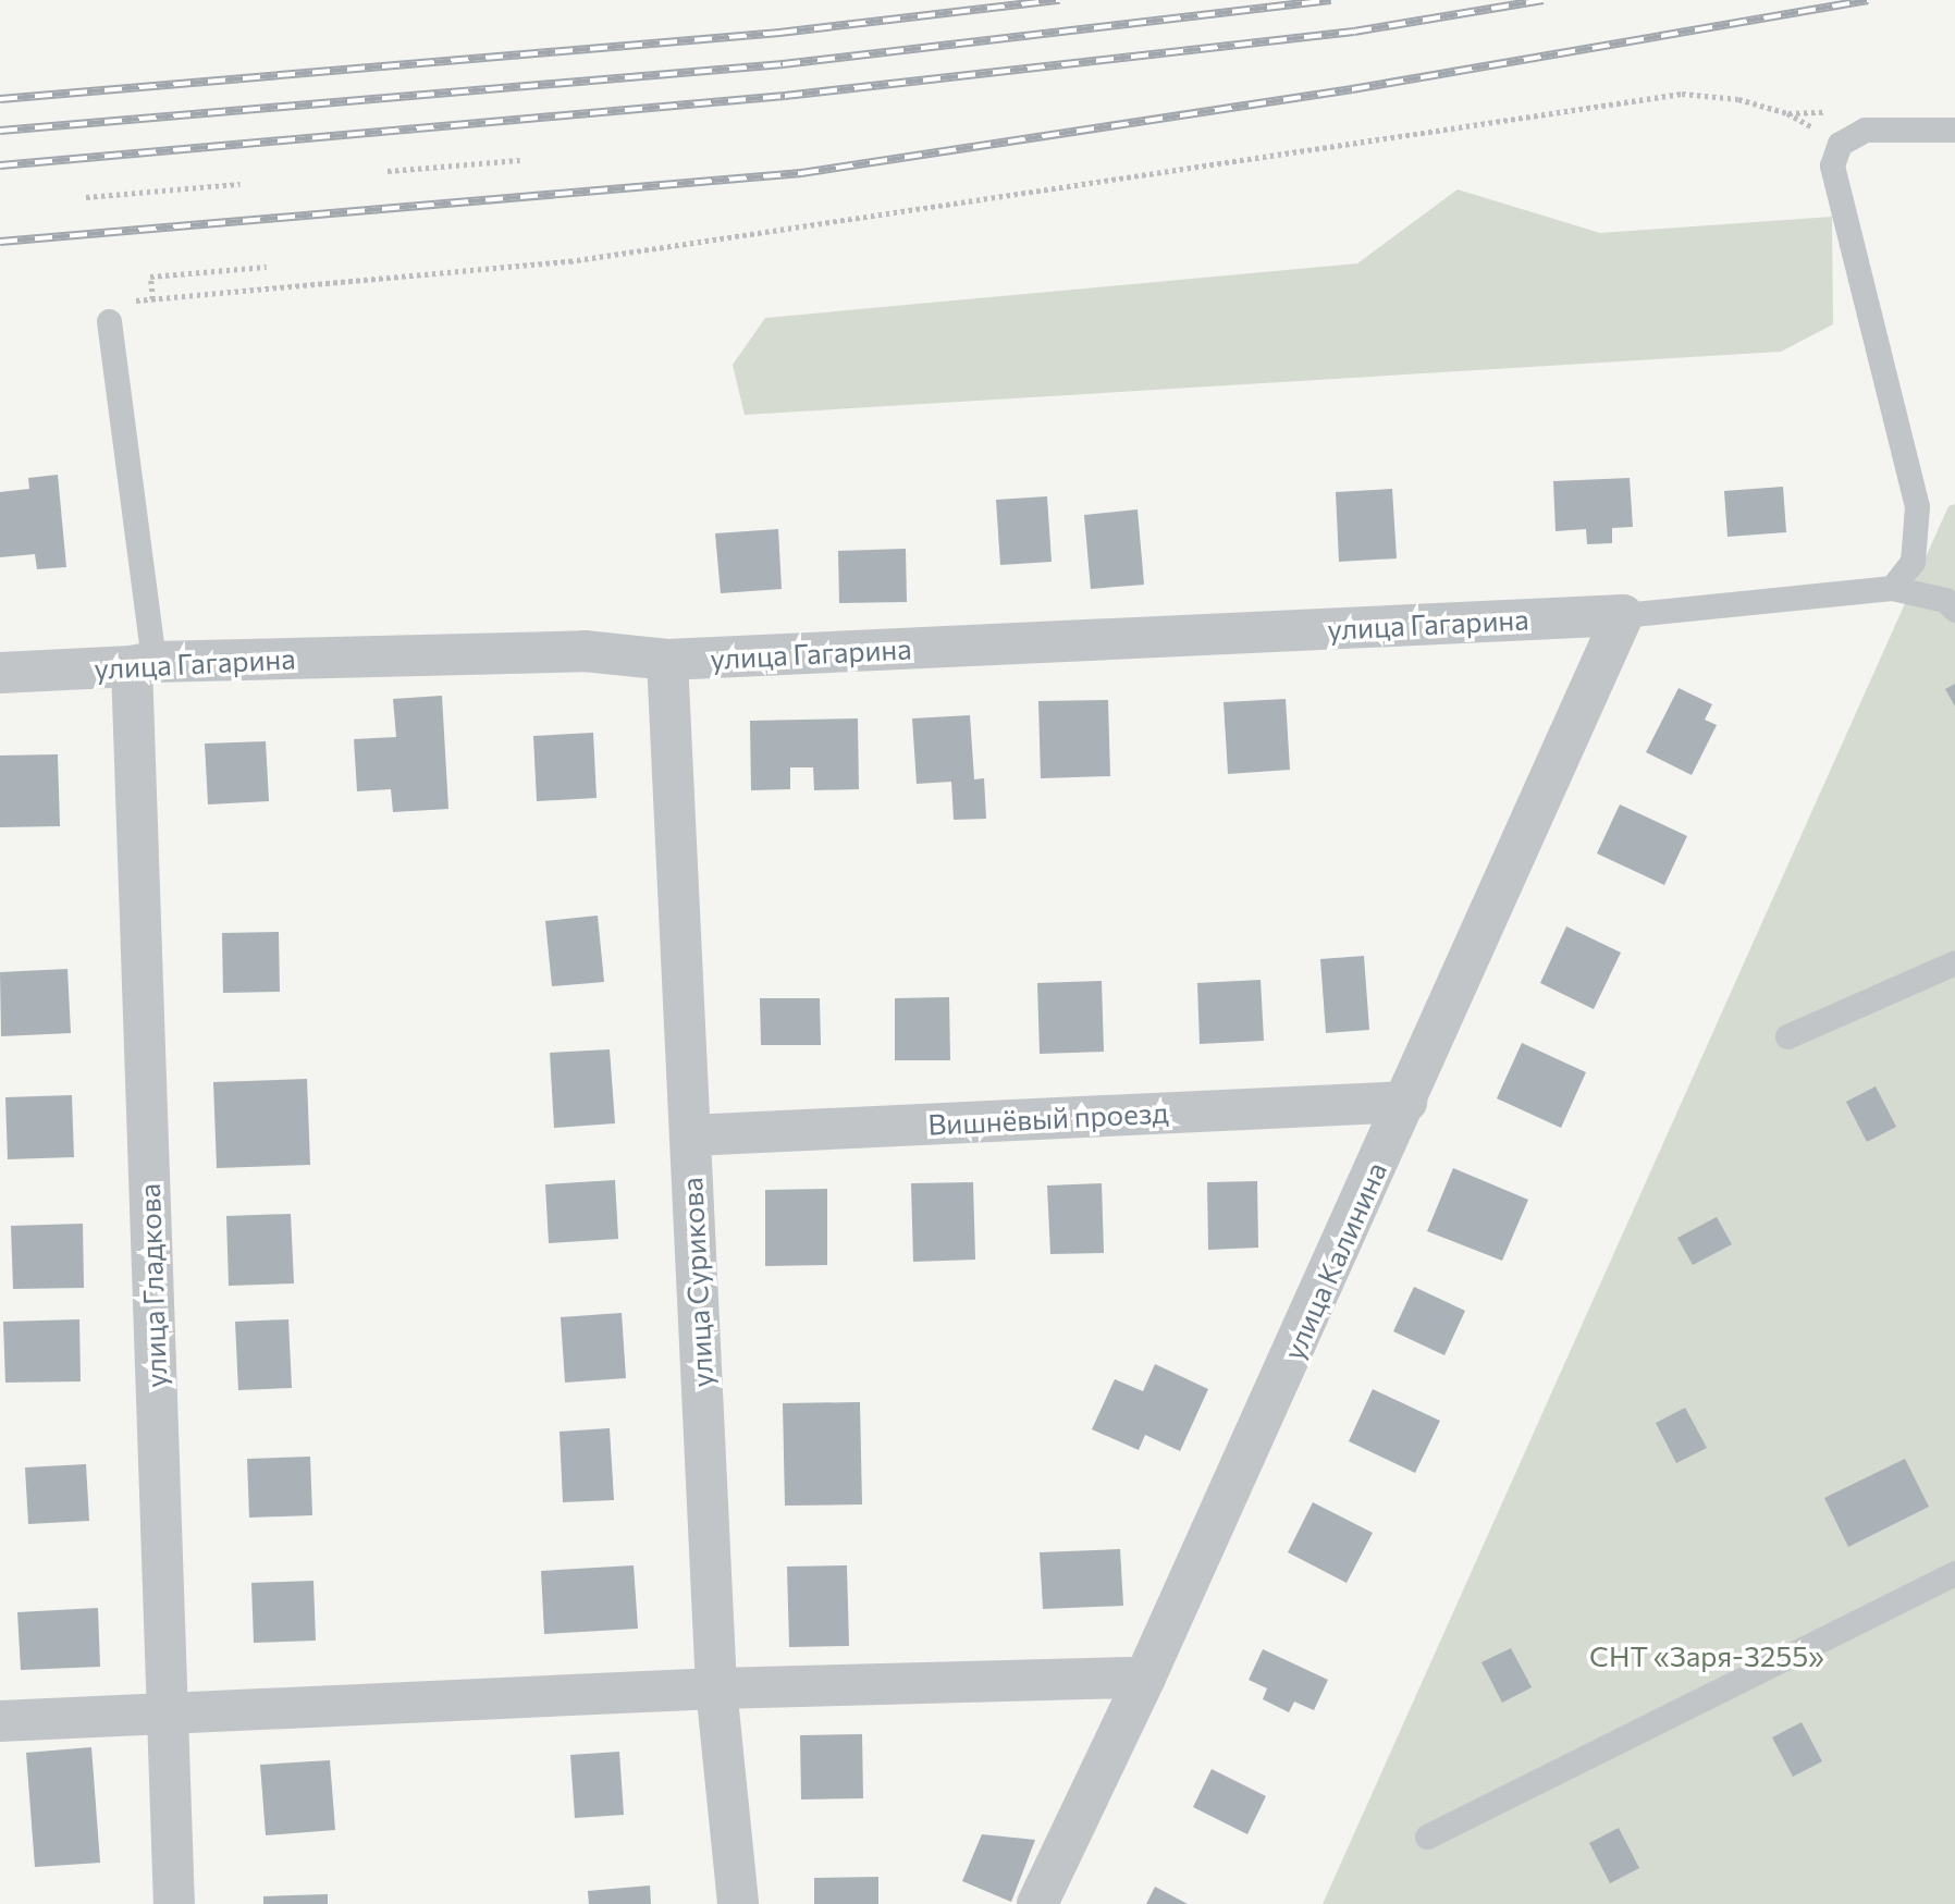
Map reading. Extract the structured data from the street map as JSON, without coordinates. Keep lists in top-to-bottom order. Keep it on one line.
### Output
{"streets":{"street":["улица Гагарина","Вишнёвый проезд","улица Калинина","улица Сурикова","улица Гладкова"]},"crossings":[["улица Гагарина","улица Калинина"],["улица Гагарина","улица Сурикова"],["улица Гагарина","улица Гладкова"],["Вишнёвый проезд","улица Калинина"],["Вишнёвый проезд","улица Сурикова"]],"parks":["СНТ «Заря-3255»"]}
